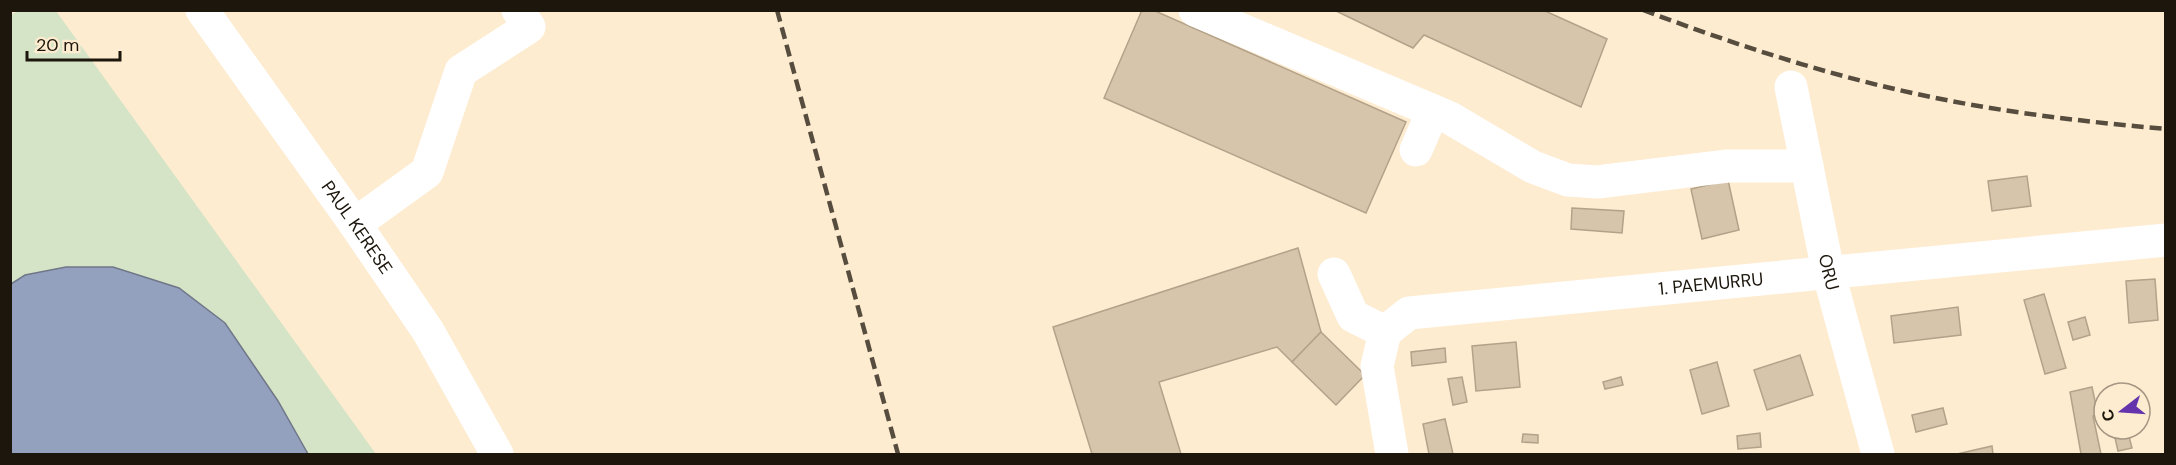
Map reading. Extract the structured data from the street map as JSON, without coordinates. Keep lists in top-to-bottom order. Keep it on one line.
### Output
{"streets":{"main road":["PAUL KERESE","ORU","1. PAEMURRU"]},"crossings":[["ORU","1. PAEMURRU"]],"scale_bar":"20 m","north":"left"}
